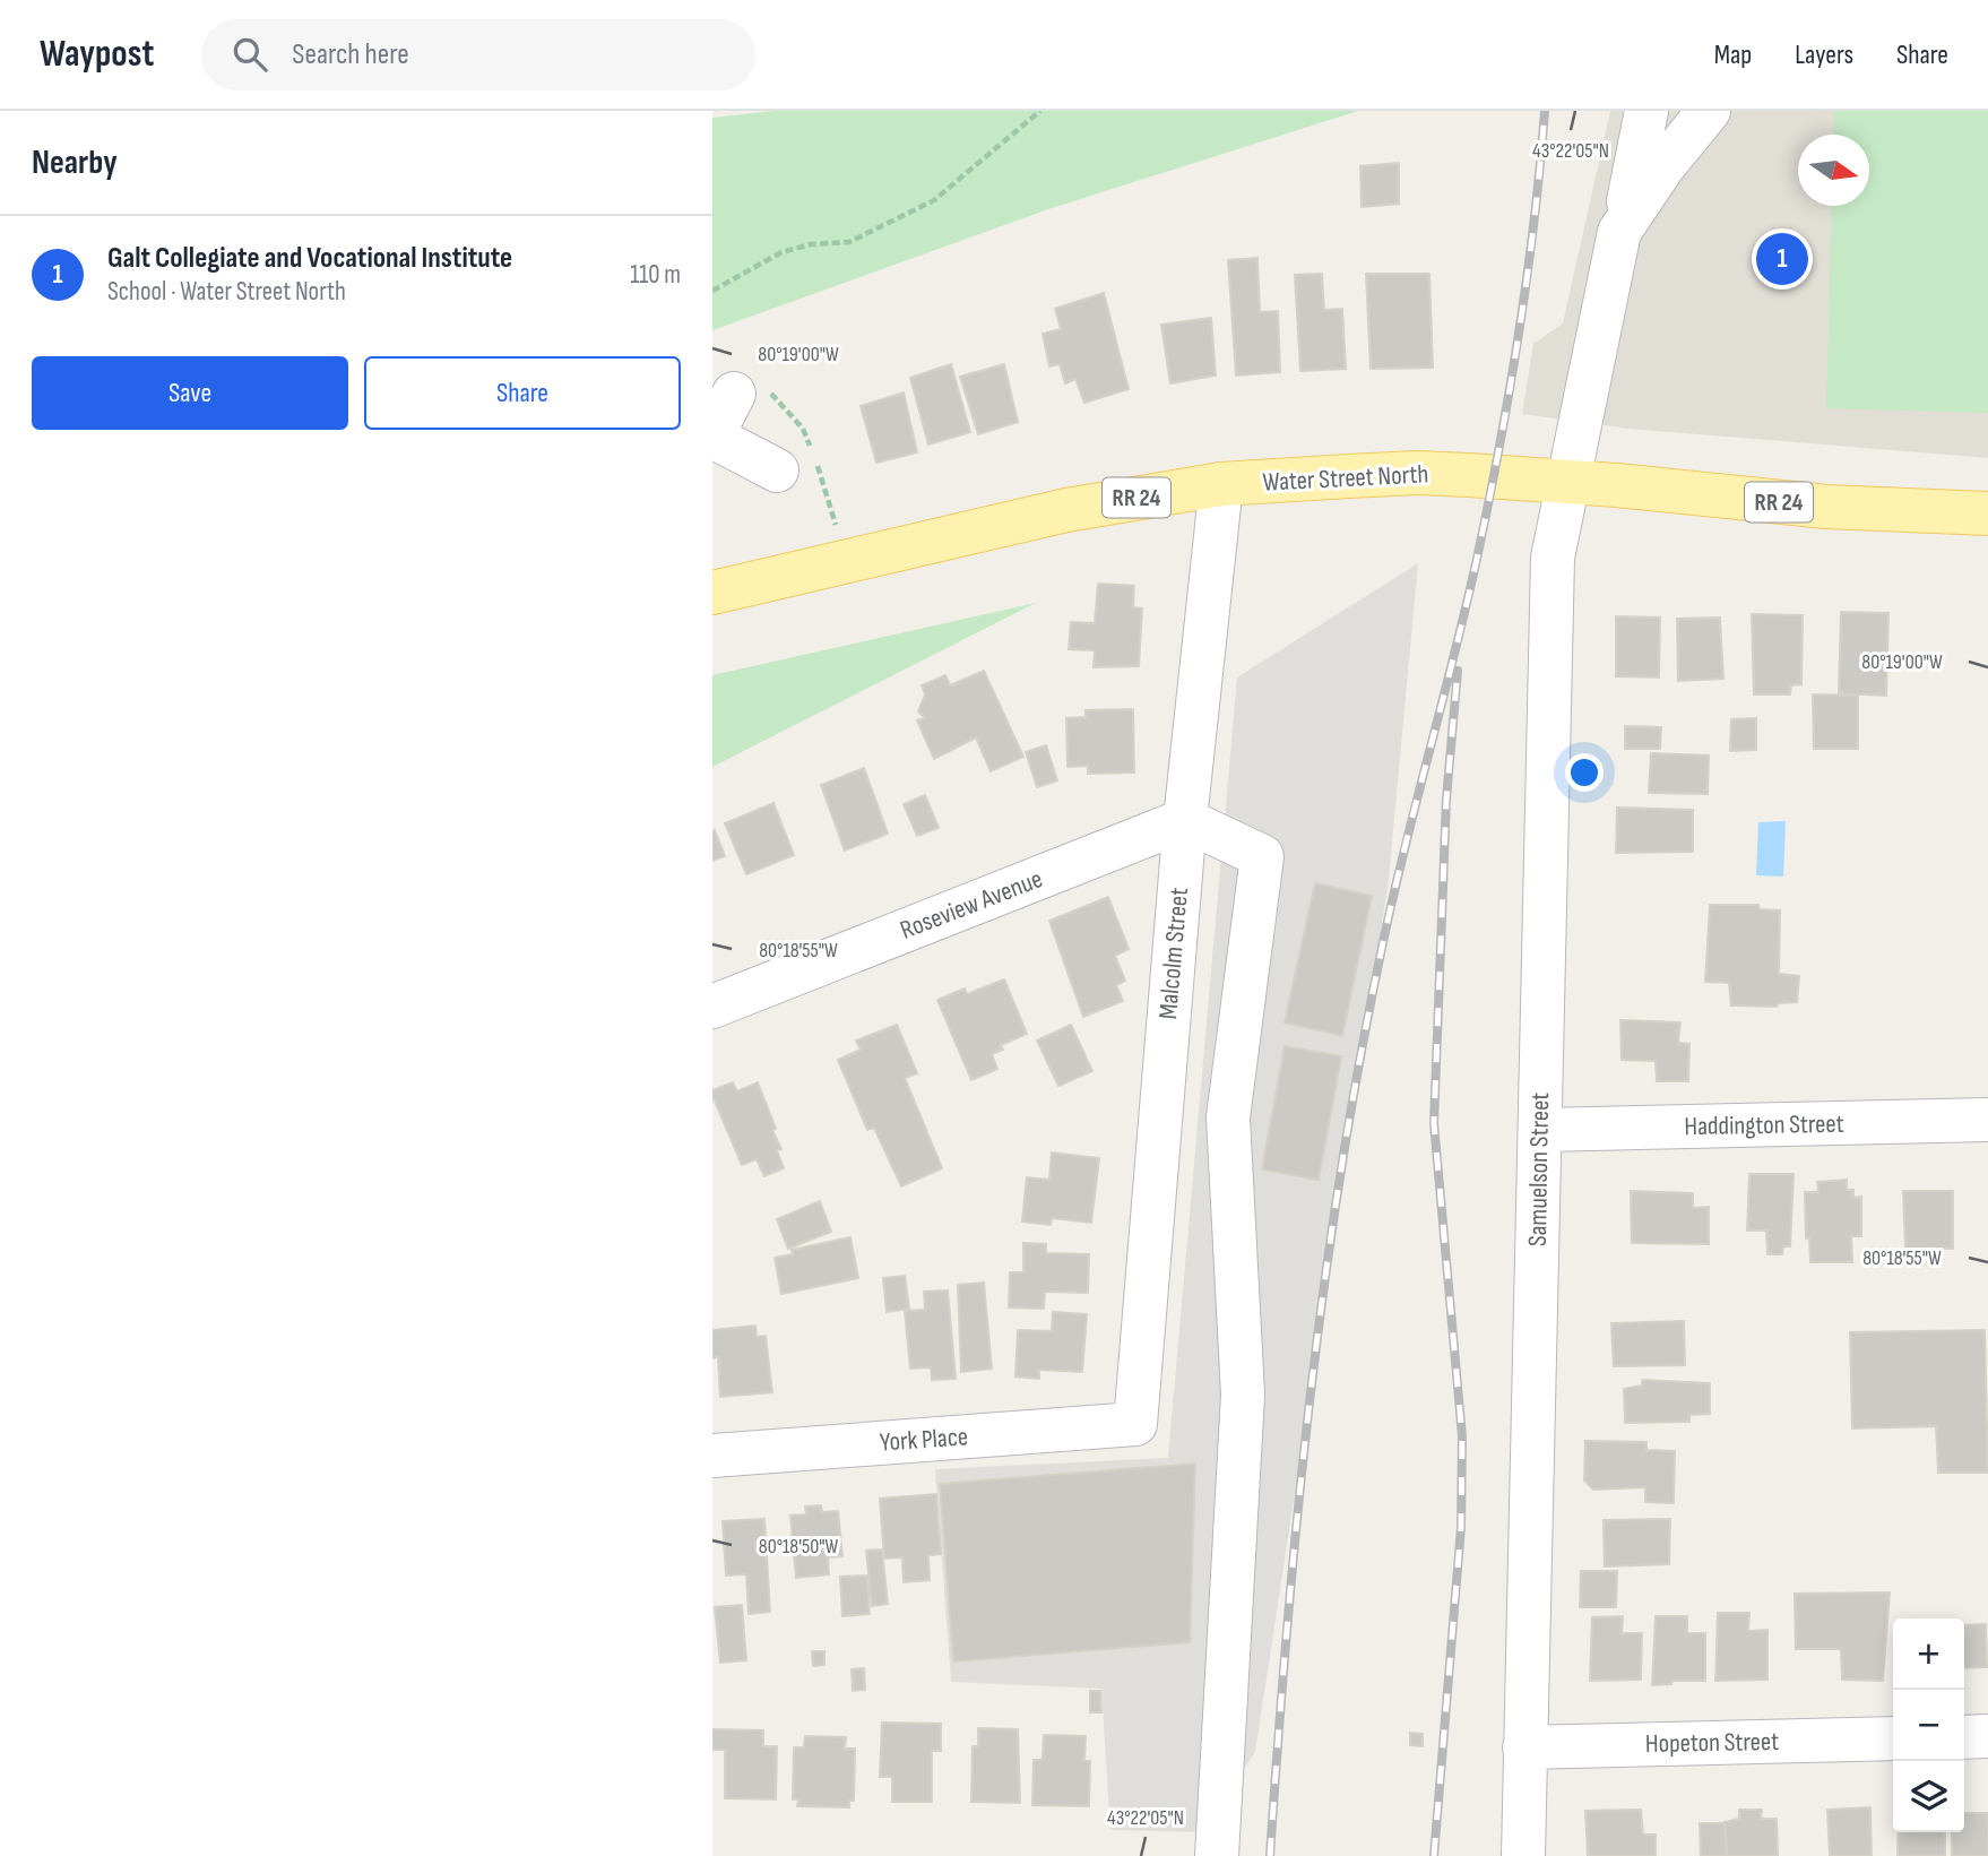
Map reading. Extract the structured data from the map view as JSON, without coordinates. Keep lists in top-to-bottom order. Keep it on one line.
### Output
{"streets":{"main road":["Water Street North","RR 24"],"street":["Roseview Avenue","Malcolm Street","Haddington Street","Samuelson Street","York Place","Hopeton Street"]},"crossings":[["Water Street North","Malcolm Street"],["Water Street North","Samuelson Street"],["Roseview Avenue","Malcolm Street"],["Malcolm Street","York Place"],["Haddington Street","Samuelson Street"],["Samuelson Street","Hopeton Street"]],"north":"right","page":{"header":"Waypost","search":"Search here","nav":["Map","Layers","Share"],"heading":"Nearby","list":[{"mark":"1","name":"Galt Collegiate and Vocational Institute","note":"School · Water Street North","value":"110 m"}],"pins":"1","buttons":["Save","Share"],"map_buttons":["+","−"]},"coordinates":["43°22'05\"N","80°19'00\"W","80°18'55\"W","80°18'50\"W"]}
